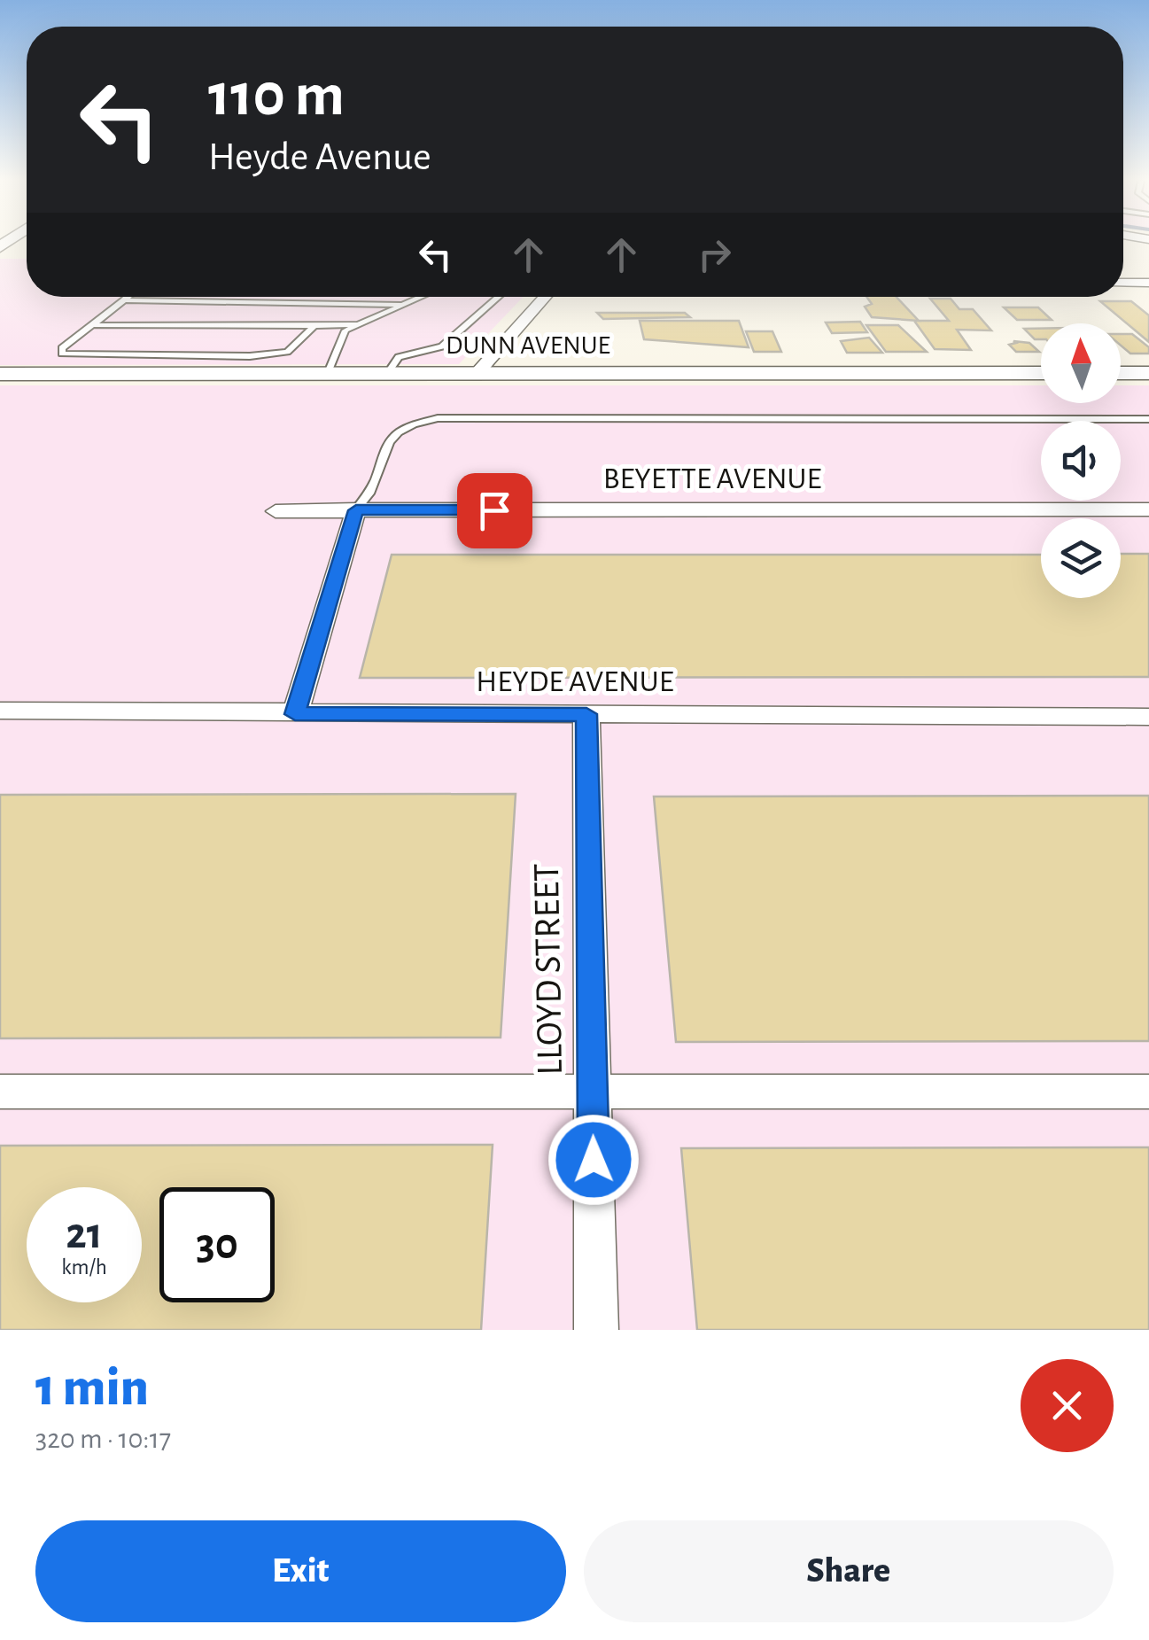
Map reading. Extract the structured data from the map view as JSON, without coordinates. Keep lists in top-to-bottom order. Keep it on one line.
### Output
{"streets":{"main road":["DUNN AVENUE"],"street":["BEYETTE AVENUE","HEYDE AVENUE","LLOYD STREET"]},"crossings":[["HEYDE AVENUE","LLOYD STREET"]],"north":"top","page":{"turn":["110 m","Heyde Avenue"],"speed":"21 km/h","limit":"30","heading":["1 min","320 m · 10:17"],"buttons":["Exit","Share"]}}
